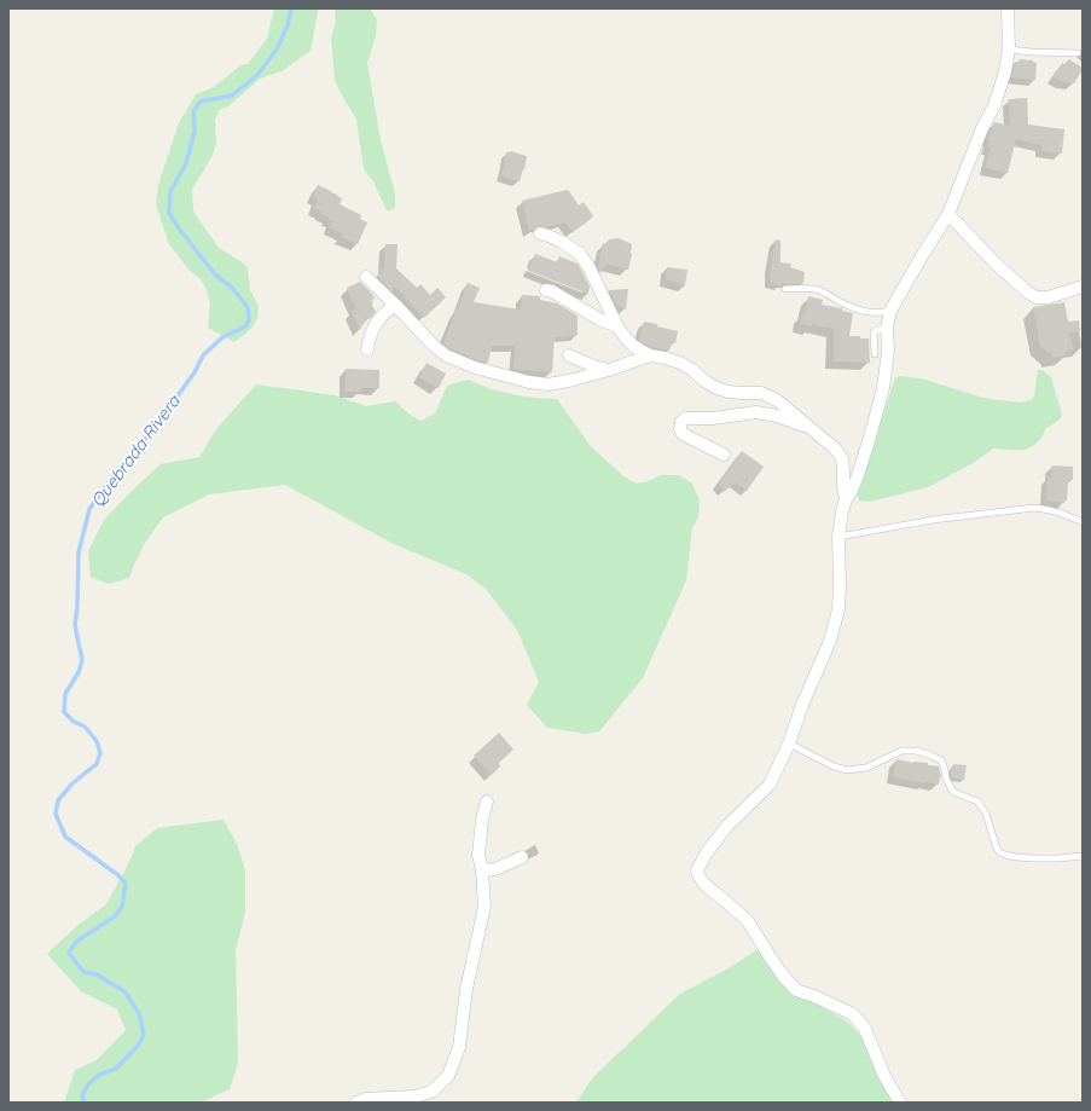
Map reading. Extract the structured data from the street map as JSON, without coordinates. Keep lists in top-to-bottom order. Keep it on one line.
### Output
{"water":["Quebrada Rivera"]}
